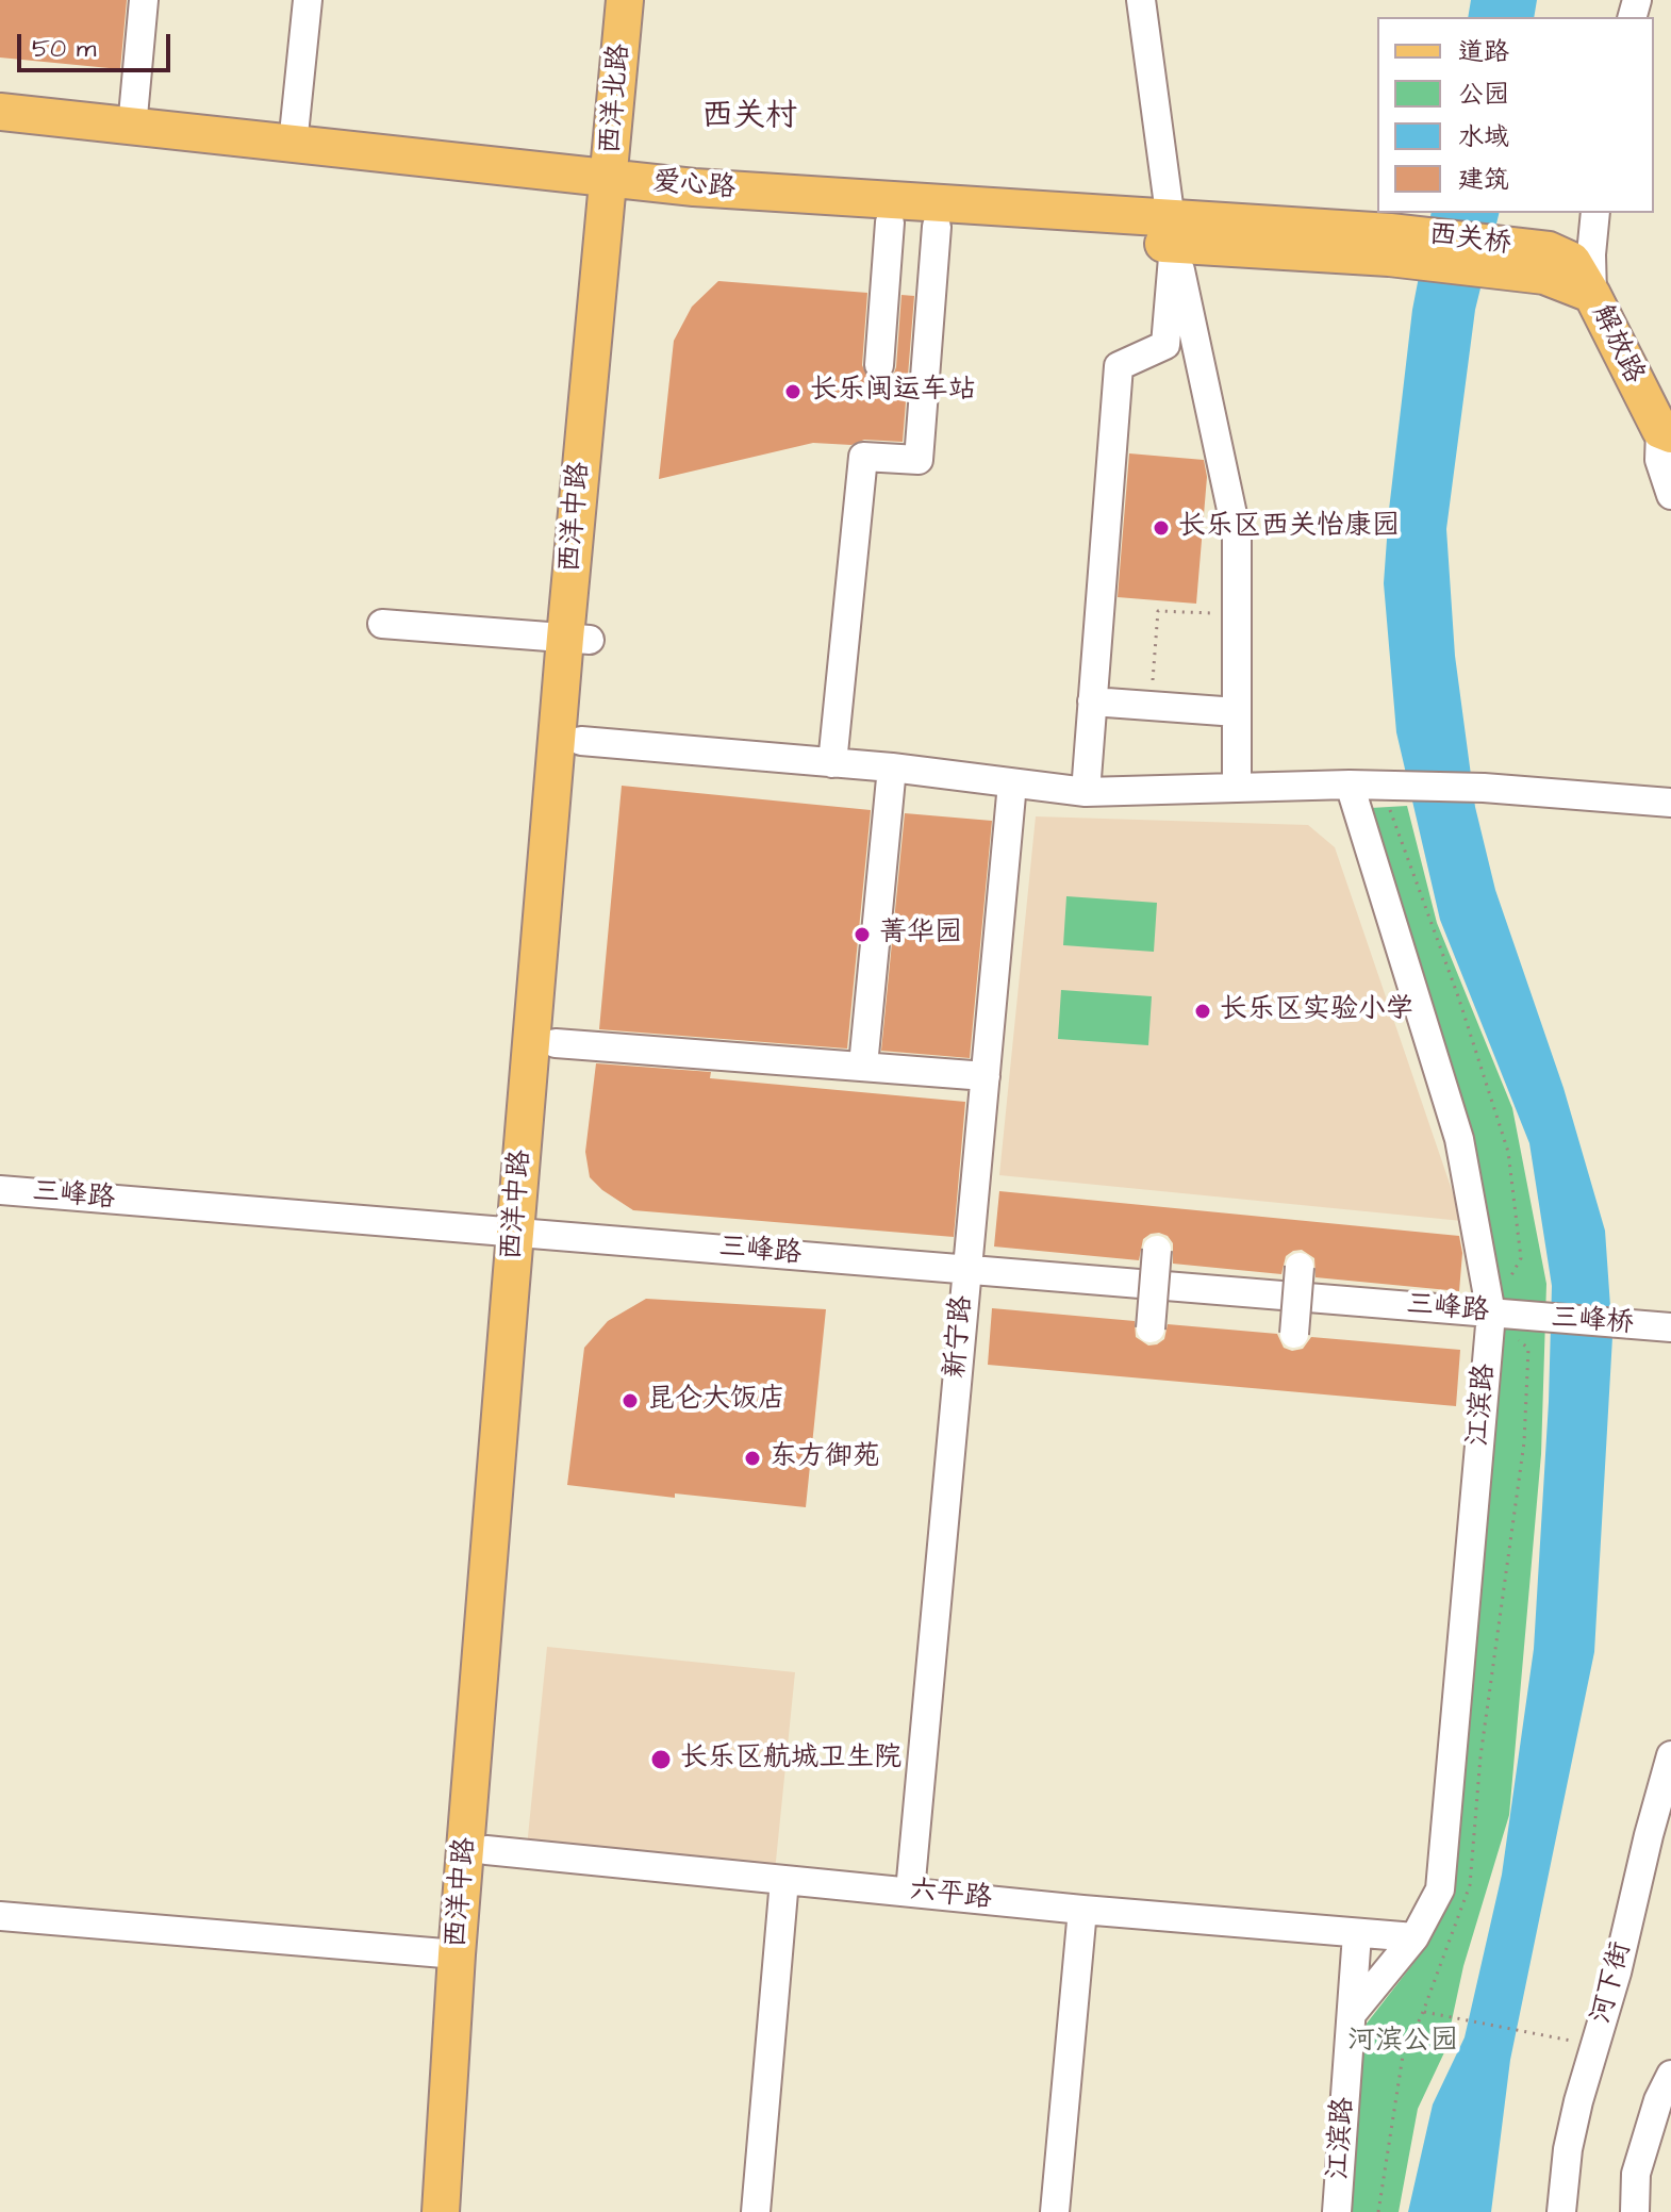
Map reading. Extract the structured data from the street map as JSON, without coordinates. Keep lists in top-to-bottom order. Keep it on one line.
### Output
{"streets":{"main road":["西洋北路","爱心路","西关桥","解放路","西洋中路"],"street":["三峰路","三峰桥","新宁路","江滨路","六平路","河下街"]},"crossings":[["西洋北路","爱心路"],["西洋北路","西洋中路"],["爱心路","西关桥"],["爱心路","西洋中路"],["西关桥","解放路"],["西洋中路","三峰路"],["西洋中路","六平路"],["三峰路","三峰桥"],["三峰路","新宁路"],["三峰路","江滨路"],["新宁路","六平路"],["江滨路","六平路"]],"districts":["西关村"],"parks":["河滨公园"],"places":["长乐闽运车站","长乐区西关怡康园","菁华园","长乐区实验小学","昆仑大饭店","东方御苑","长乐区航城卫生院"],"legend":["道路","公园","水域","建筑"],"scale_bar":"50 m"}
